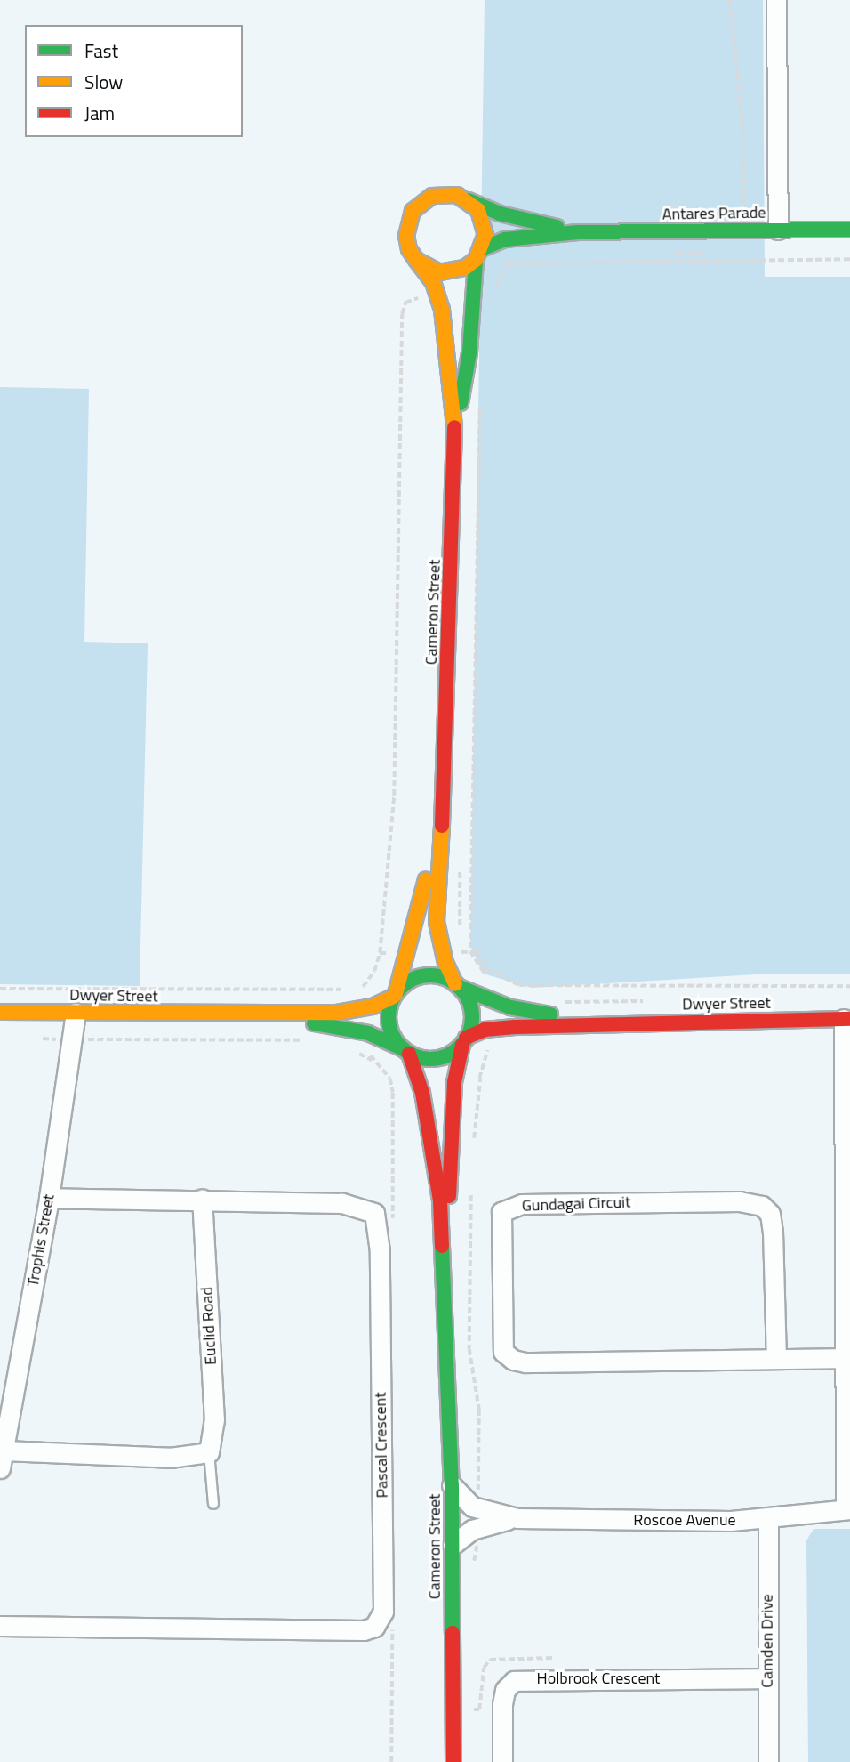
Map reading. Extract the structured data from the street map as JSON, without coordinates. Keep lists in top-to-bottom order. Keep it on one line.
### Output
{"streets":{"street":["Antares Parade","Cameron Street","Dwyer Street","Gundagai Circuit","Trophis Street","Euclid Road","Pascal Crescent","Roscoe Avenue","Camden Drive","Holbrook Crescent"]},"crossings":[["Antares Parade","Cameron Street"],["Cameron Street","Dwyer Street"],["Dwyer Street","Trophis Street"],["Trophis Street","Pascal Crescent"],["Euclid Road","Pascal Crescent"],["Roscoe Avenue","Camden Drive"],["Camden Drive","Holbrook Crescent"]],"legend":["Fast","Slow","Jam"]}
